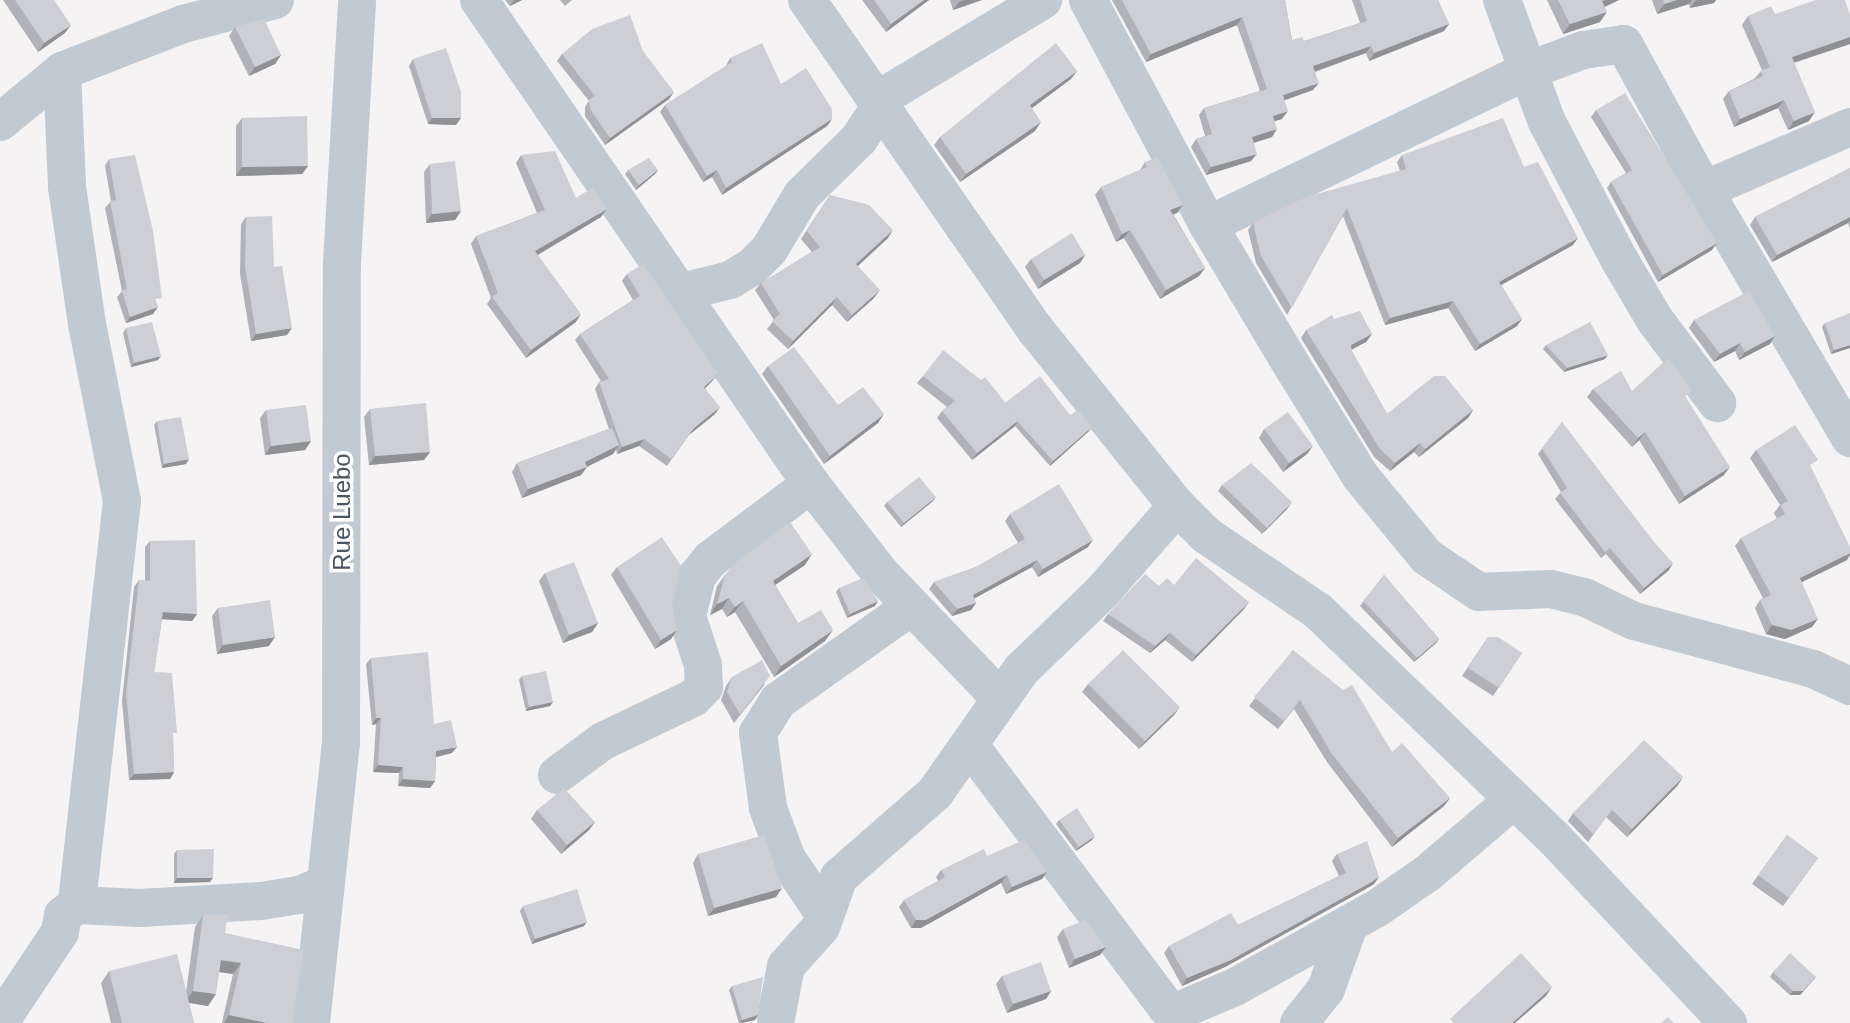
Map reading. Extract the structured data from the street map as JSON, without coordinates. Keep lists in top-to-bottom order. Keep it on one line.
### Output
{"streets":{"street":["Rue Luebo"]}}
